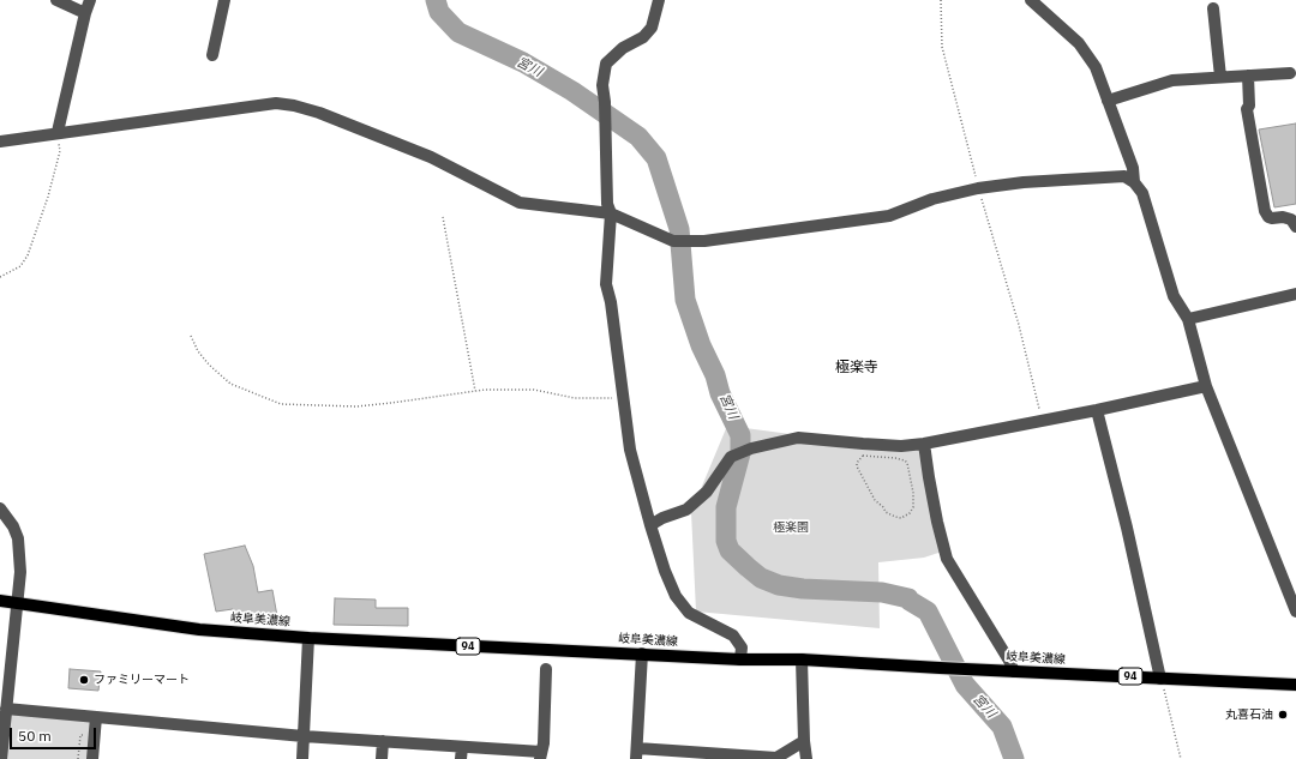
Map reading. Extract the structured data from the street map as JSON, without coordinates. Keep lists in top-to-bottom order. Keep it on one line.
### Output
{"streets":{"main road":["岐阜美濃線","94"]},"districts":["極楽寺"],"water":["宮川"],"parks":["極楽園"],"places":["ファミリーマート","丸喜石油"],"scale_bar":"50 m"}
